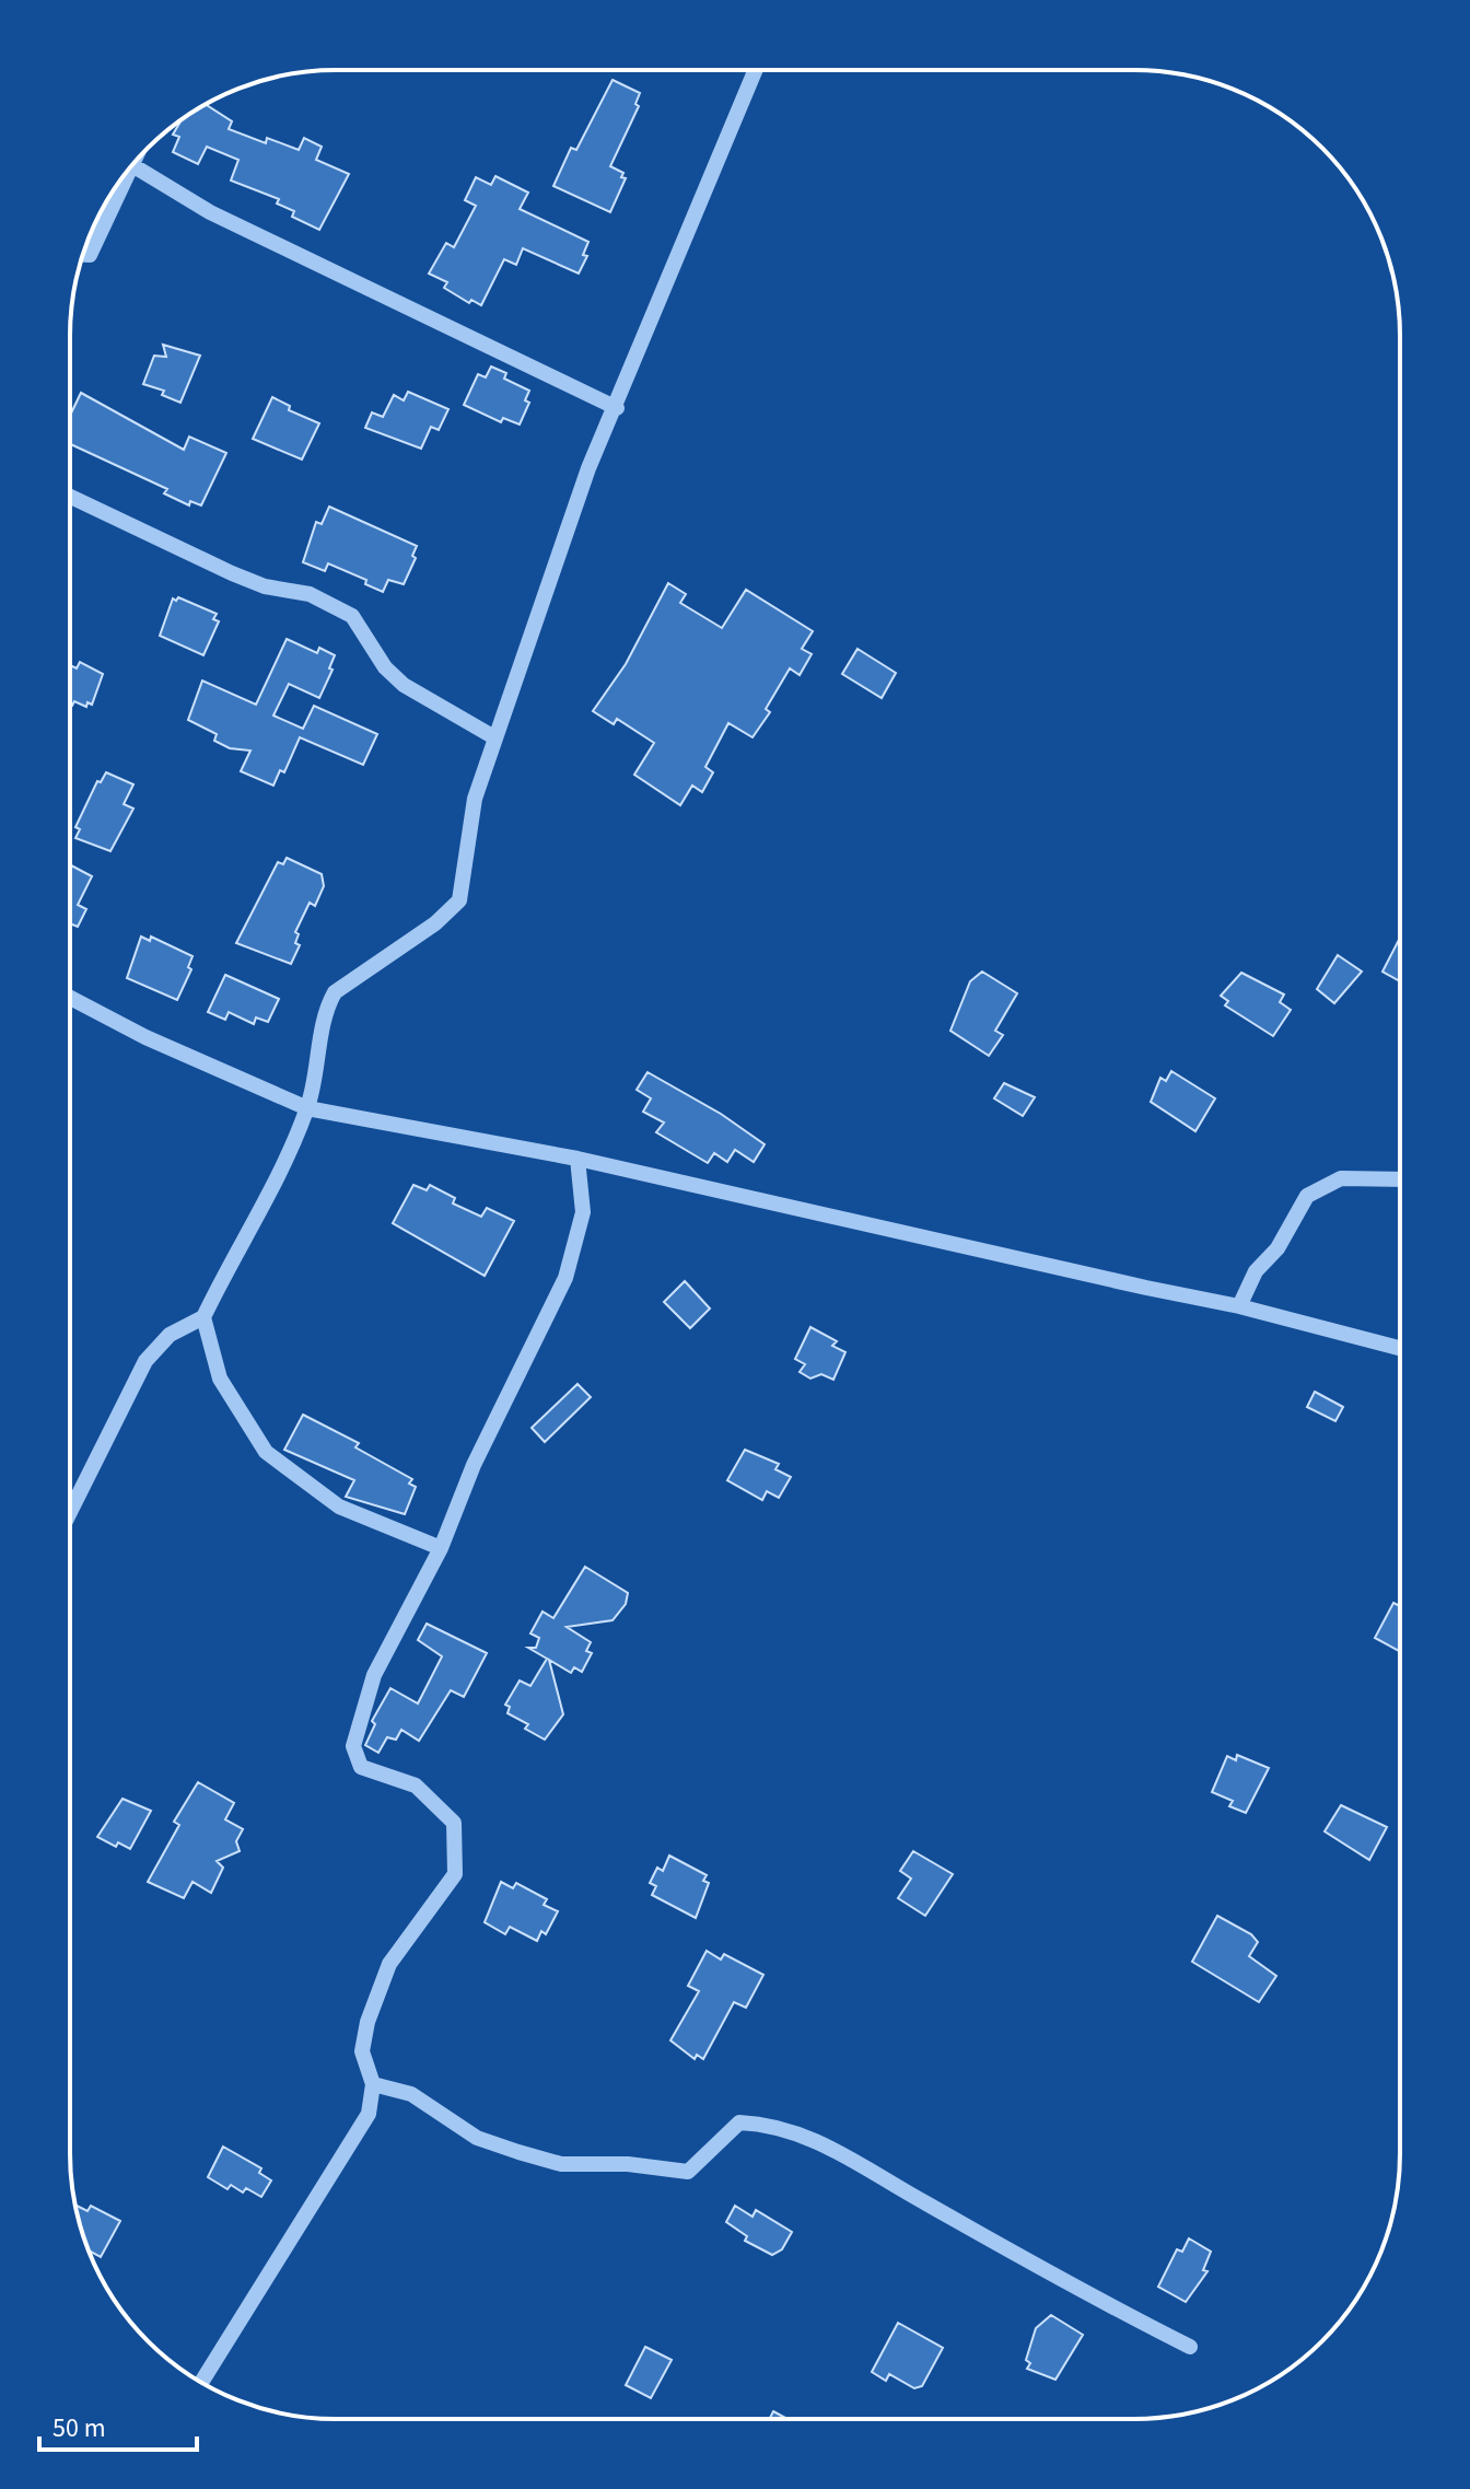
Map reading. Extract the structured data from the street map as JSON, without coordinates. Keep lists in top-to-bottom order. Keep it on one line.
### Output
{"scale_bar":"50 m"}
